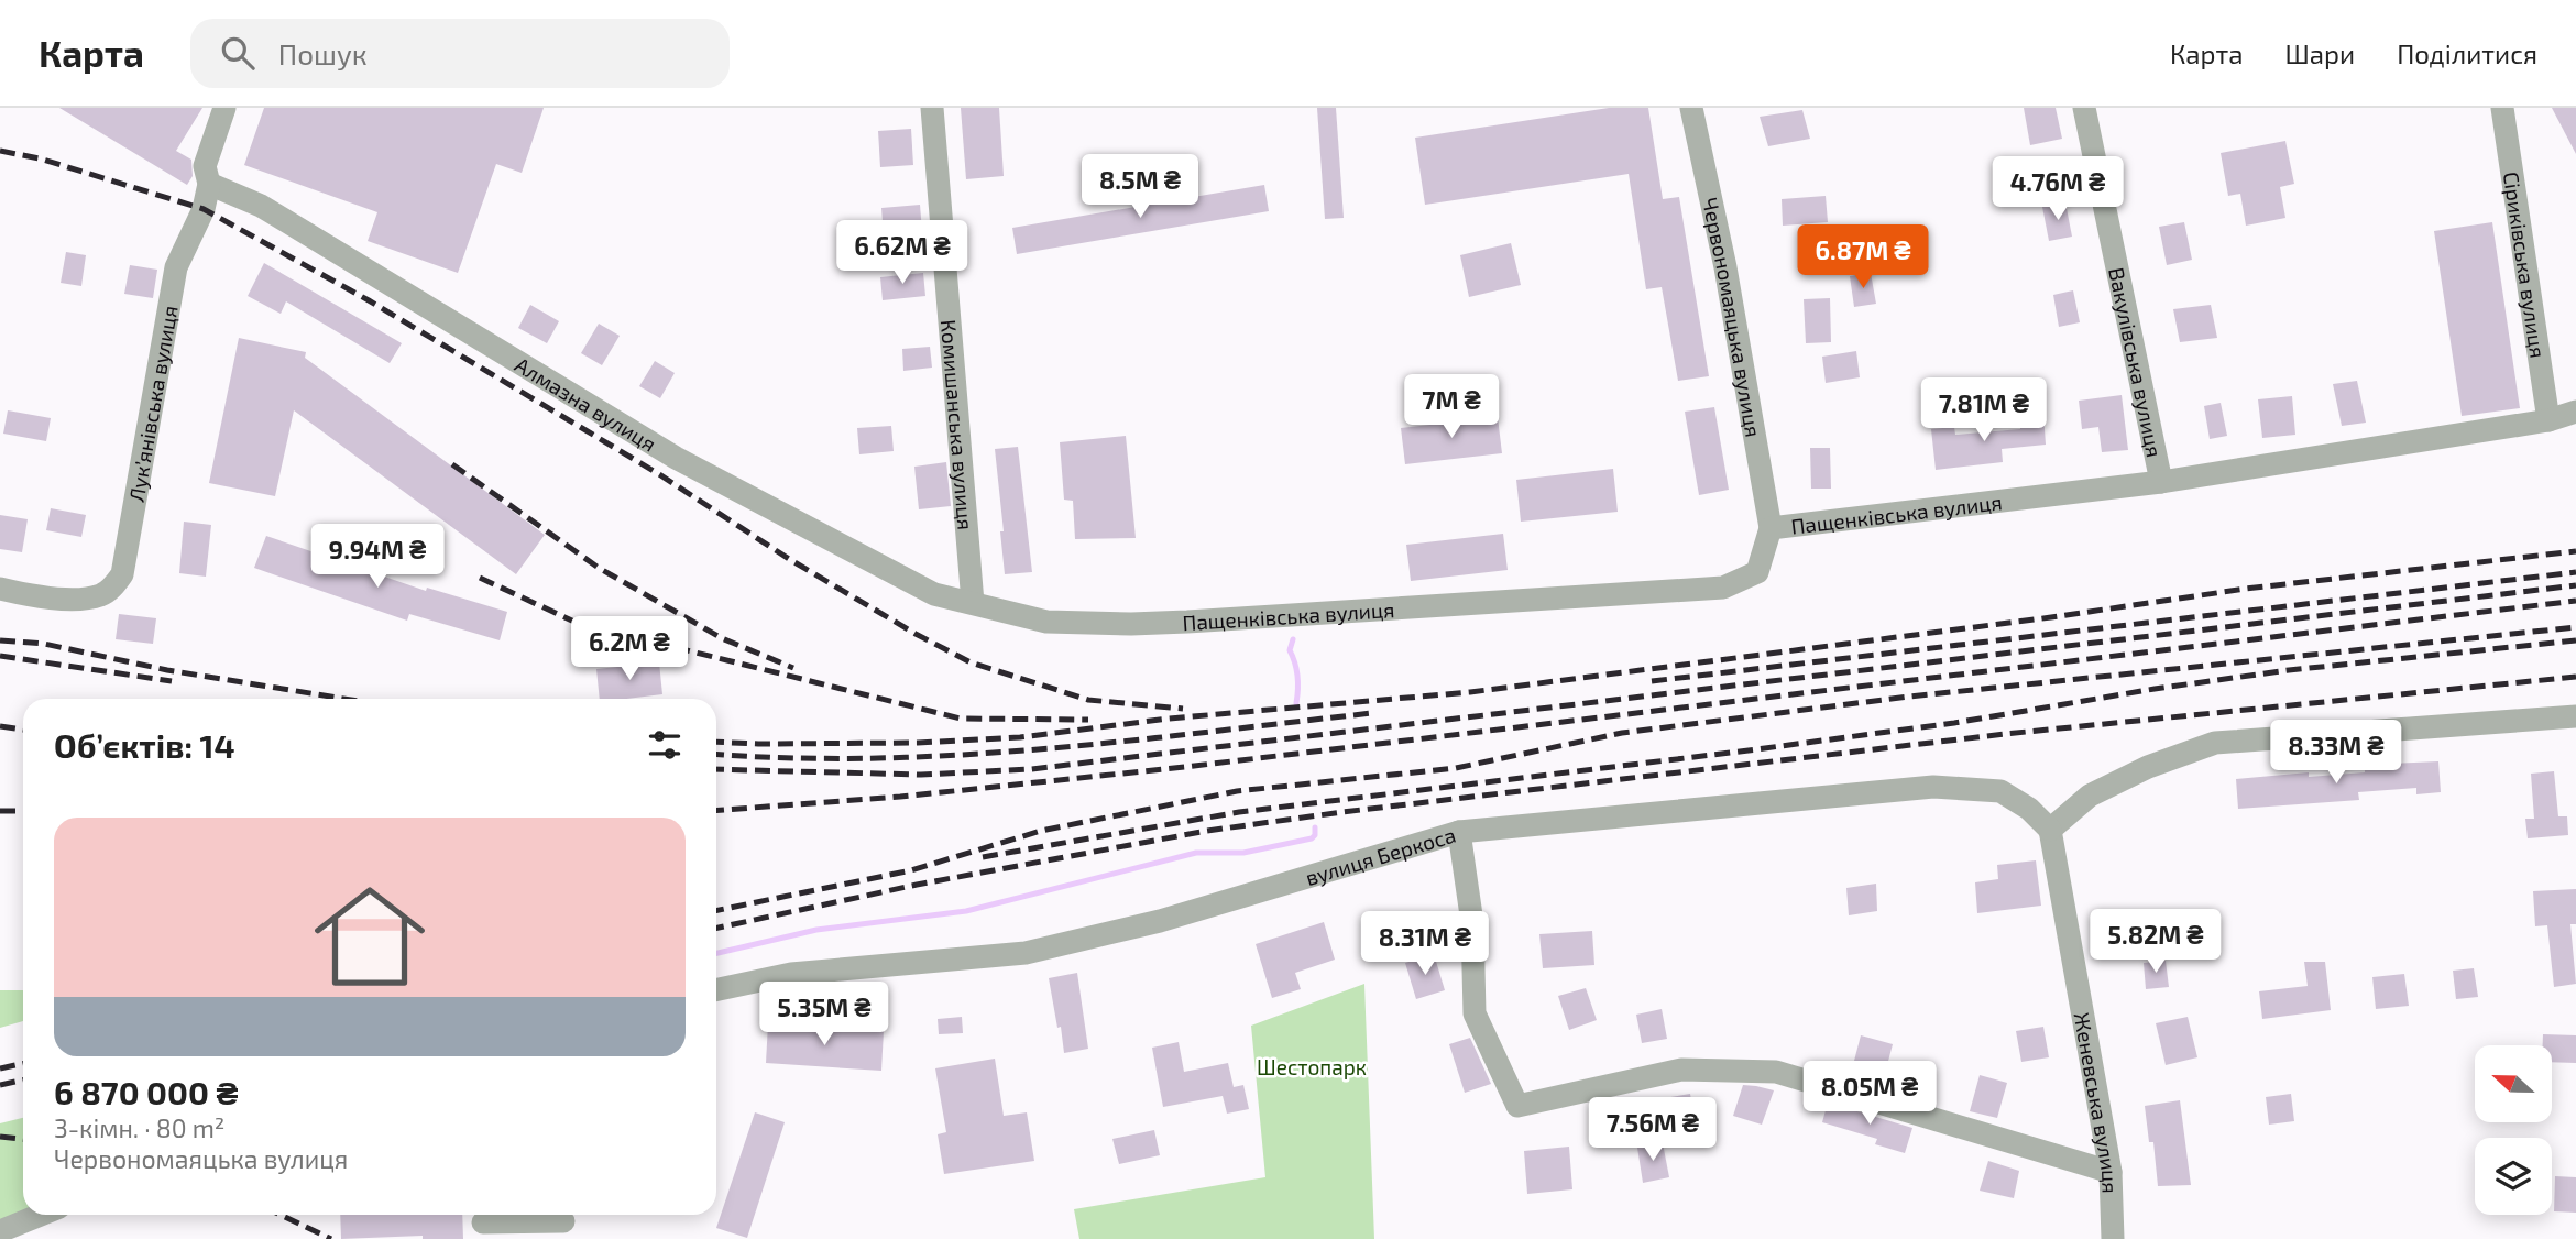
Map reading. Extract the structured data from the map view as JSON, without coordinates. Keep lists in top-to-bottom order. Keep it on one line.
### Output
{"streets":{"street":["Сіриківська вулиця","Червономаяцька вулиця","Вакулівська вулиця","Лук’янівська вулиця","Алмазна вулиця","Комишанська вулиця","Пащенківська вулиця","вулиця Беркоса","Женевська вулиця"]},"crossings":[["Сіриківська вулиця","Пащенківська вулиця"],["Червономаяцька вулиця","Пащенківська вулиця"],["Вакулівська вулиця","Пащенківська вулиця"],["Лук’янівська вулиця","Алмазна вулиця"],["Алмазна вулиця","Комишанська вулиця"],["Алмазна вулиця","Пащенківська вулиця"],["Комишанська вулиця","Пащенківська вулиця"],["вулиця Беркоса","Женевська вулиця"]],"parks":["Шестопарк"],"north":"left","page":{"header":"Карта","search":"Пошук","nav":["Карта","Шари","Поділитися"],"price":["8.5M ₴","4.76M ₴","6.62M ₴","6.87M ₴","7M ₴","7.81M ₴","9.94M ₴","6.2M ₴","8.33M ₴","5.82M ₴","8.31M ₴","5.35M ₴","8.05M ₴","7.56M ₴"],"heading":"Об’єктів: 14","list":[{"name":"6 870 000 ₴","note":"3-кімн. · 80 m² · Червономаяцька вулиця"}]}}
